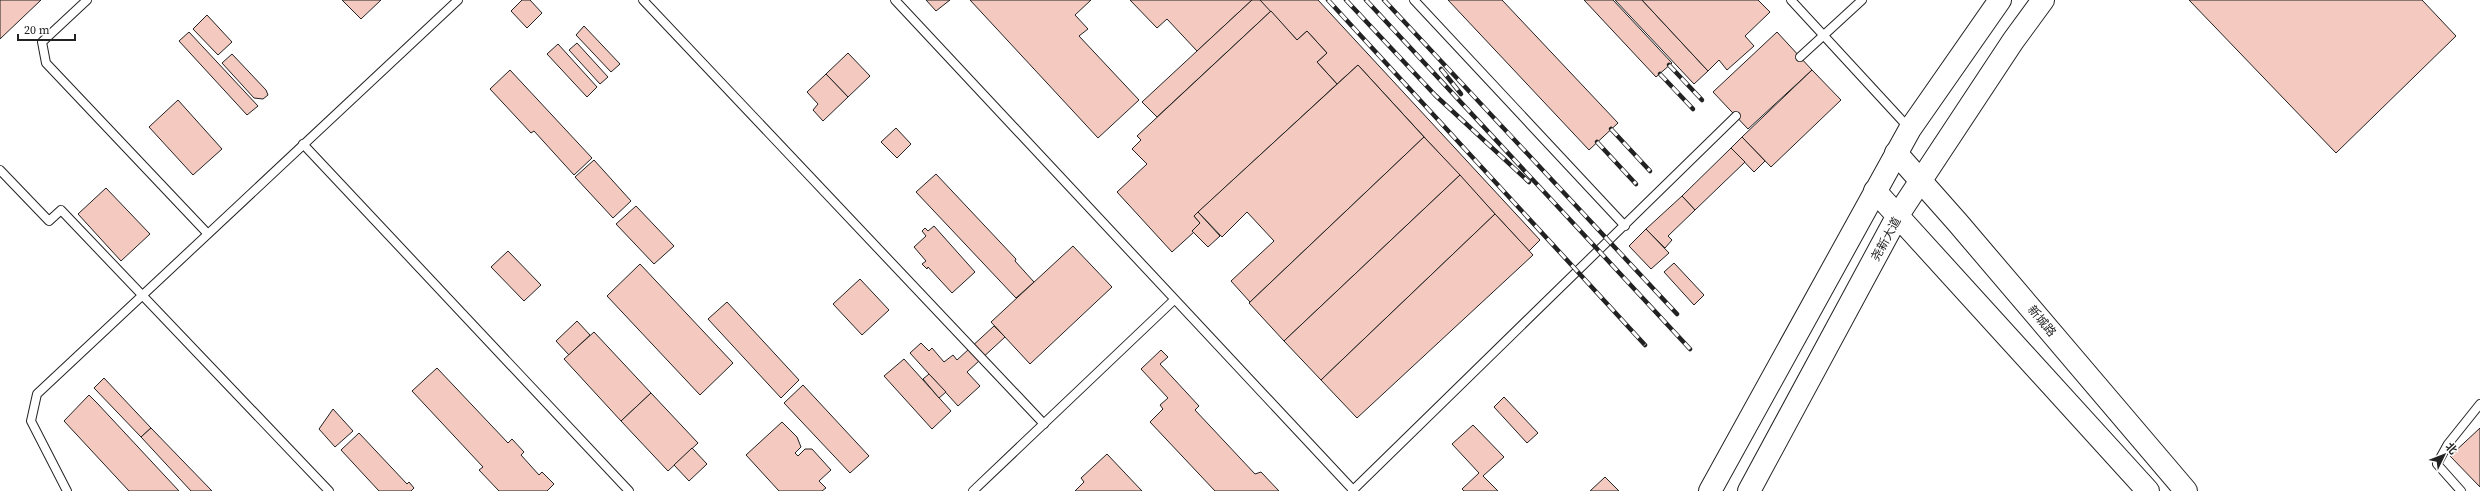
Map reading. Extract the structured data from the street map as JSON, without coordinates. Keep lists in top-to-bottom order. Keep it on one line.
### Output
{"streets":{"main road":["尧新大道","新城路"]},"crossings":[["尧新大道","新城路"]],"scale_bar":"20 m","north":"top right"}
